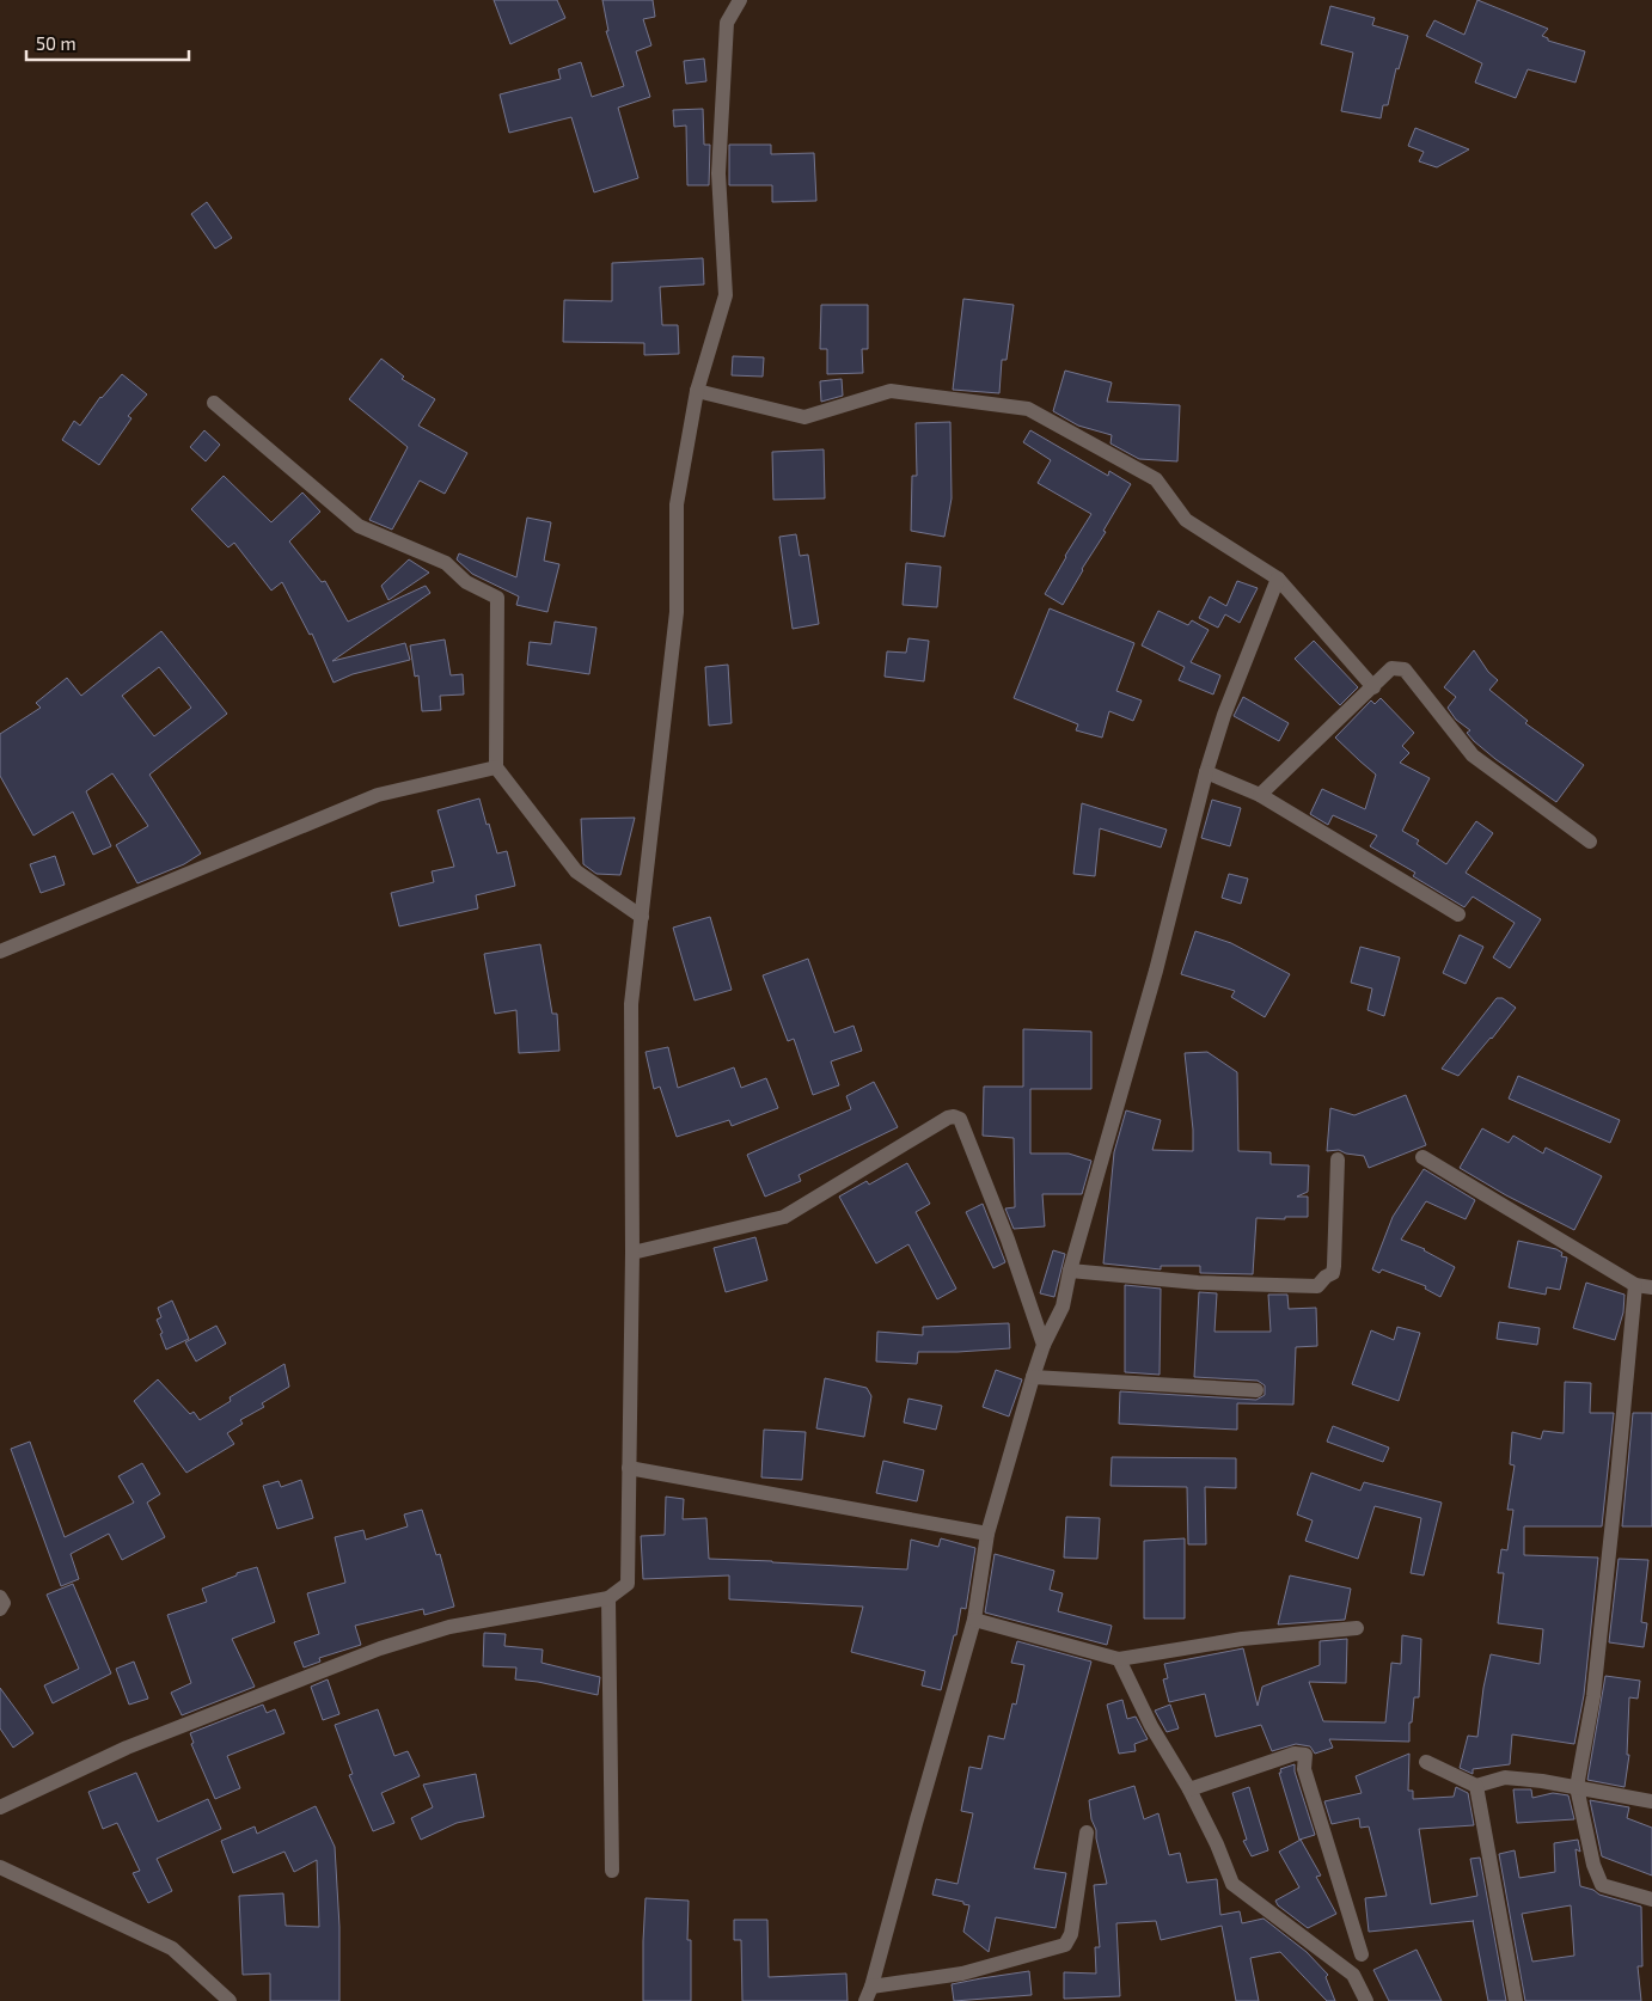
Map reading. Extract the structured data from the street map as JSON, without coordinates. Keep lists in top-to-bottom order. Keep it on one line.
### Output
{"scale_bar":"50 m"}
